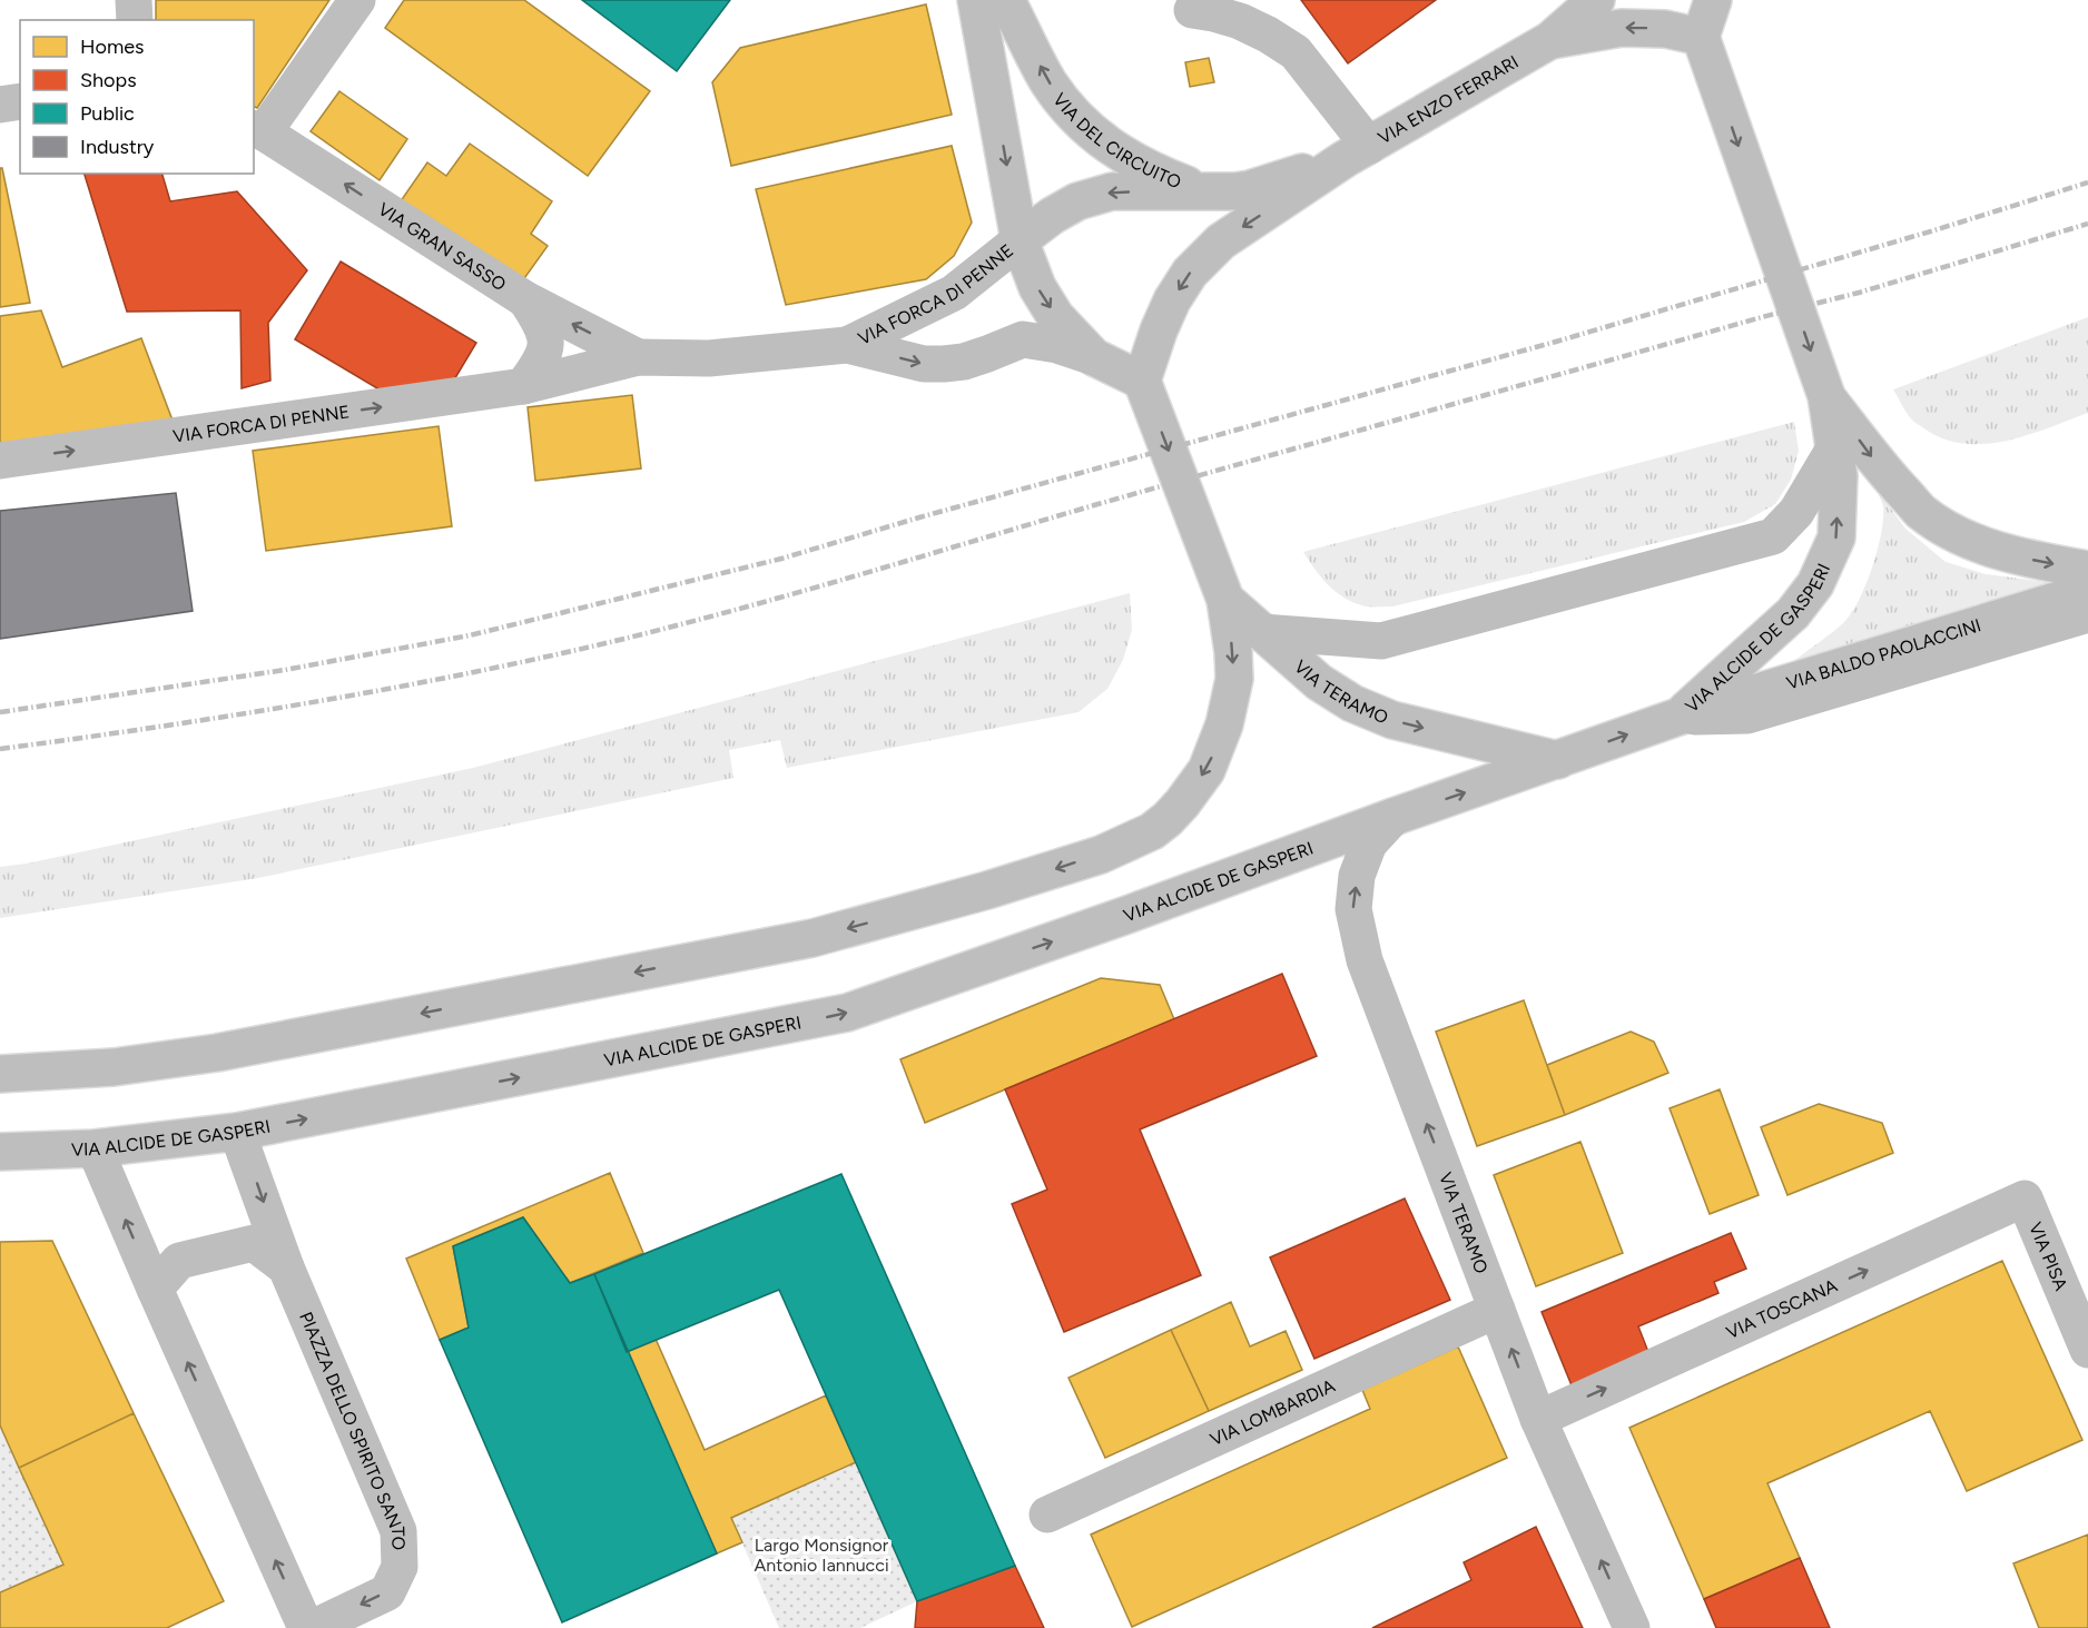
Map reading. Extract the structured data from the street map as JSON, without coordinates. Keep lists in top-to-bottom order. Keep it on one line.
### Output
{"streets":{"main road":["VIA ENZO FERRARI","VIA DEL CIRCUITO","VIA GRAN SASSO","VIA FORCA DI PENNE","VIA ALCIDE DE GASPERI","VIA BALDO PAOLACCINI","VIA TERAMO","VIA PISA","VIA TOSCANA","VIA LOMBARDIA","PIAZZA DELLO SPIRITO SANTO"]},"crossings":[["VIA ENZO FERRARI","VIA DEL CIRCUITO"],["VIA ENZO FERRARI","VIA ALCIDE DE GASPERI"],["VIA ENZO FERRARI","VIA TERAMO"],["VIA DEL CIRCUITO","VIA FORCA DI PENNE"],["VIA GRAN SASSO","VIA FORCA DI PENNE"],["VIA ALCIDE DE GASPERI","VIA BALDO PAOLACCINI"],["VIA ALCIDE DE GASPERI","VIA TERAMO"],["VIA ALCIDE DE GASPERI","PIAZZA DELLO SPIRITO SANTO"],["VIA TERAMO","VIA TOSCANA"],["VIA TERAMO","VIA LOMBARDIA"],["VIA PISA","VIA TOSCANA"]],"one_way":["VIA DEL CIRCUITO","VIA GRAN SASSO","VIA FORCA DI PENNE","VIA TOSCANA"],"parks":["Largo Monsignor Antonio Iannucci"],"legend":["Homes","Shops","Public","Industry"]}
